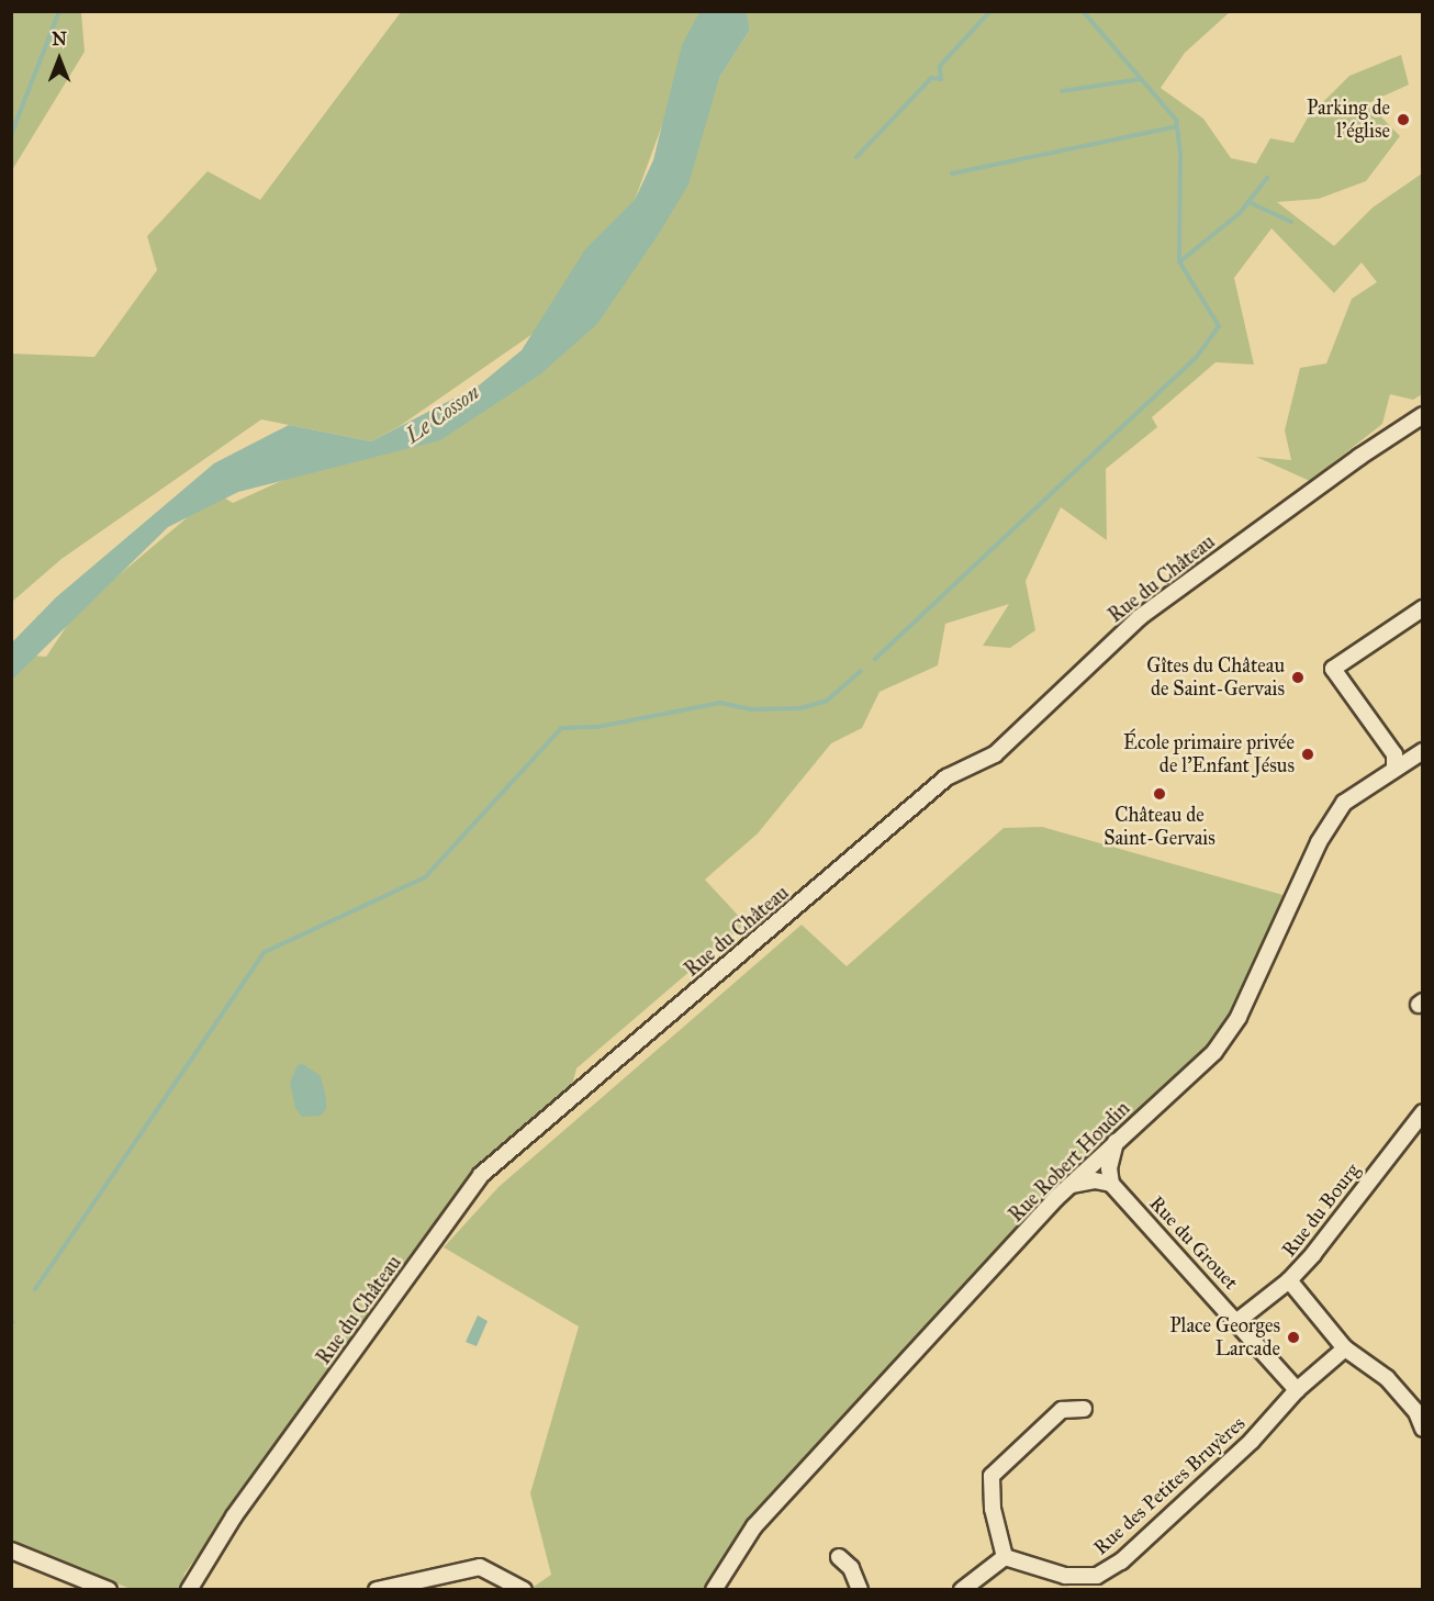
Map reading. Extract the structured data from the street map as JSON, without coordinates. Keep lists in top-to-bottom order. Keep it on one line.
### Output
{"streets":{"street":["Rue du Château","Rue Robert Houdin","Rue du Bourg","Rue du Grouet","Rue des Petites Bruyères"]},"crossings":[["Rue du Bourg","Rue du Grouet"],["Rue du Grouet","Rue des Petites Bruyères"]],"water":["Le Cosson"],"places":["Parking de l'église","Gîtes du Château de Saint-Gervais","École primaire privée de l'Enfant Jésus","Château de Saint-Gervais","Place Georges Larcade"],"north":"top"}
